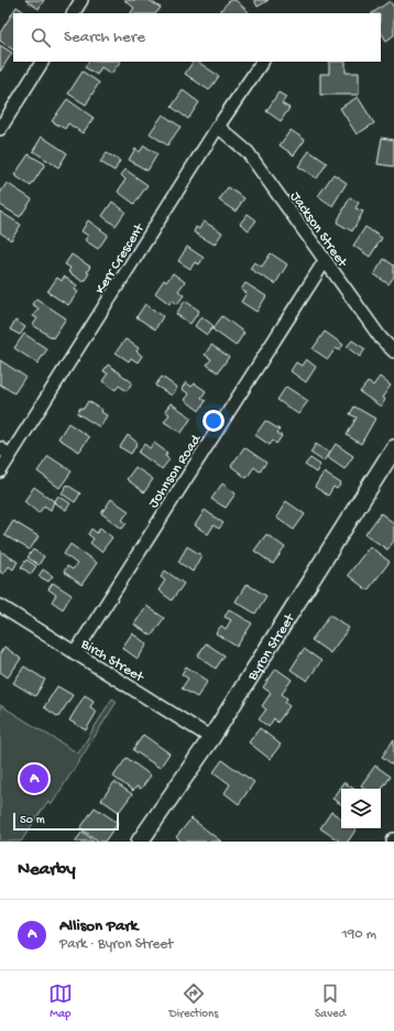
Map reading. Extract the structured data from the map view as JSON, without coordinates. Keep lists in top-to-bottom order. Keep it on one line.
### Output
{"streets":{"street":["Jackson Street","Kerr Crescent","Johnson Road","Byron Street","Birch Street"]},"crossings":[["Jackson Street","Kerr Crescent"],["Jackson Street","Johnson Road"],["Johnson Road","Birch Street"],["Byron Street","Birch Street"]],"scale_bar":"50 m","page":{"search":"Search here","pins":"A","scale":"50 m","heading":"Nearby","list":[{"mark":"A","name":"Allison Park","note":"Park · Byron Street","value":"190 m"}],"nav":["Map","Directions","Saved"]}}
